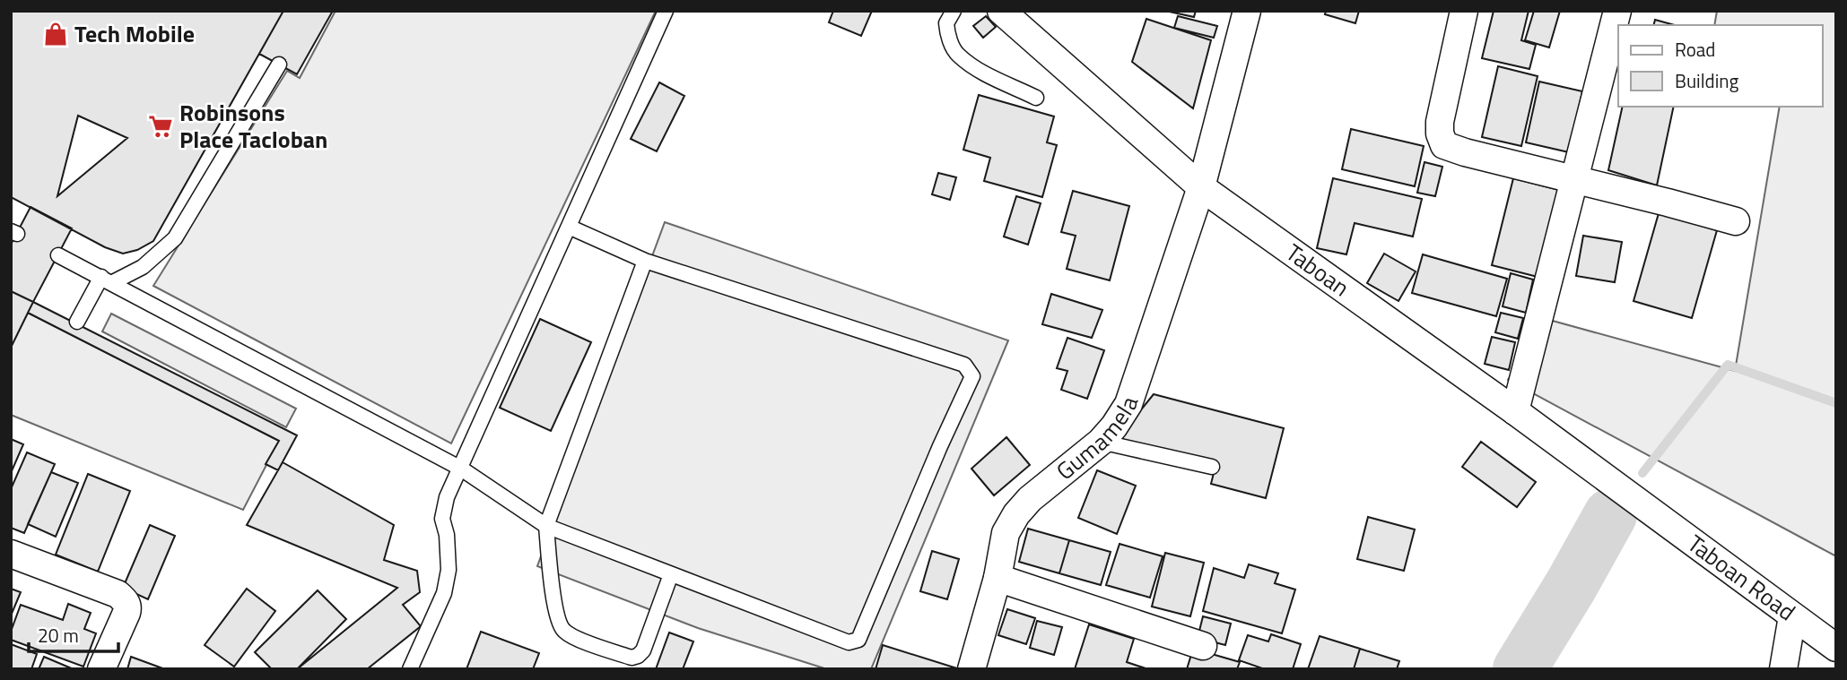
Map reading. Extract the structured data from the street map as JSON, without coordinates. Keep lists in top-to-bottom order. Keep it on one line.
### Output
{"streets":{"street":["Taboan","Gumamela","Taboan Road"]},"crossings":[["Taboan","Gumamela"],["Taboan","Taboan Road"]],"places":{"shop":["Tech Mobile"],"supermarket":["Robinsons Place Tacloban"]},"legend":["Road","Building"],"scale_bar":"20 m"}
